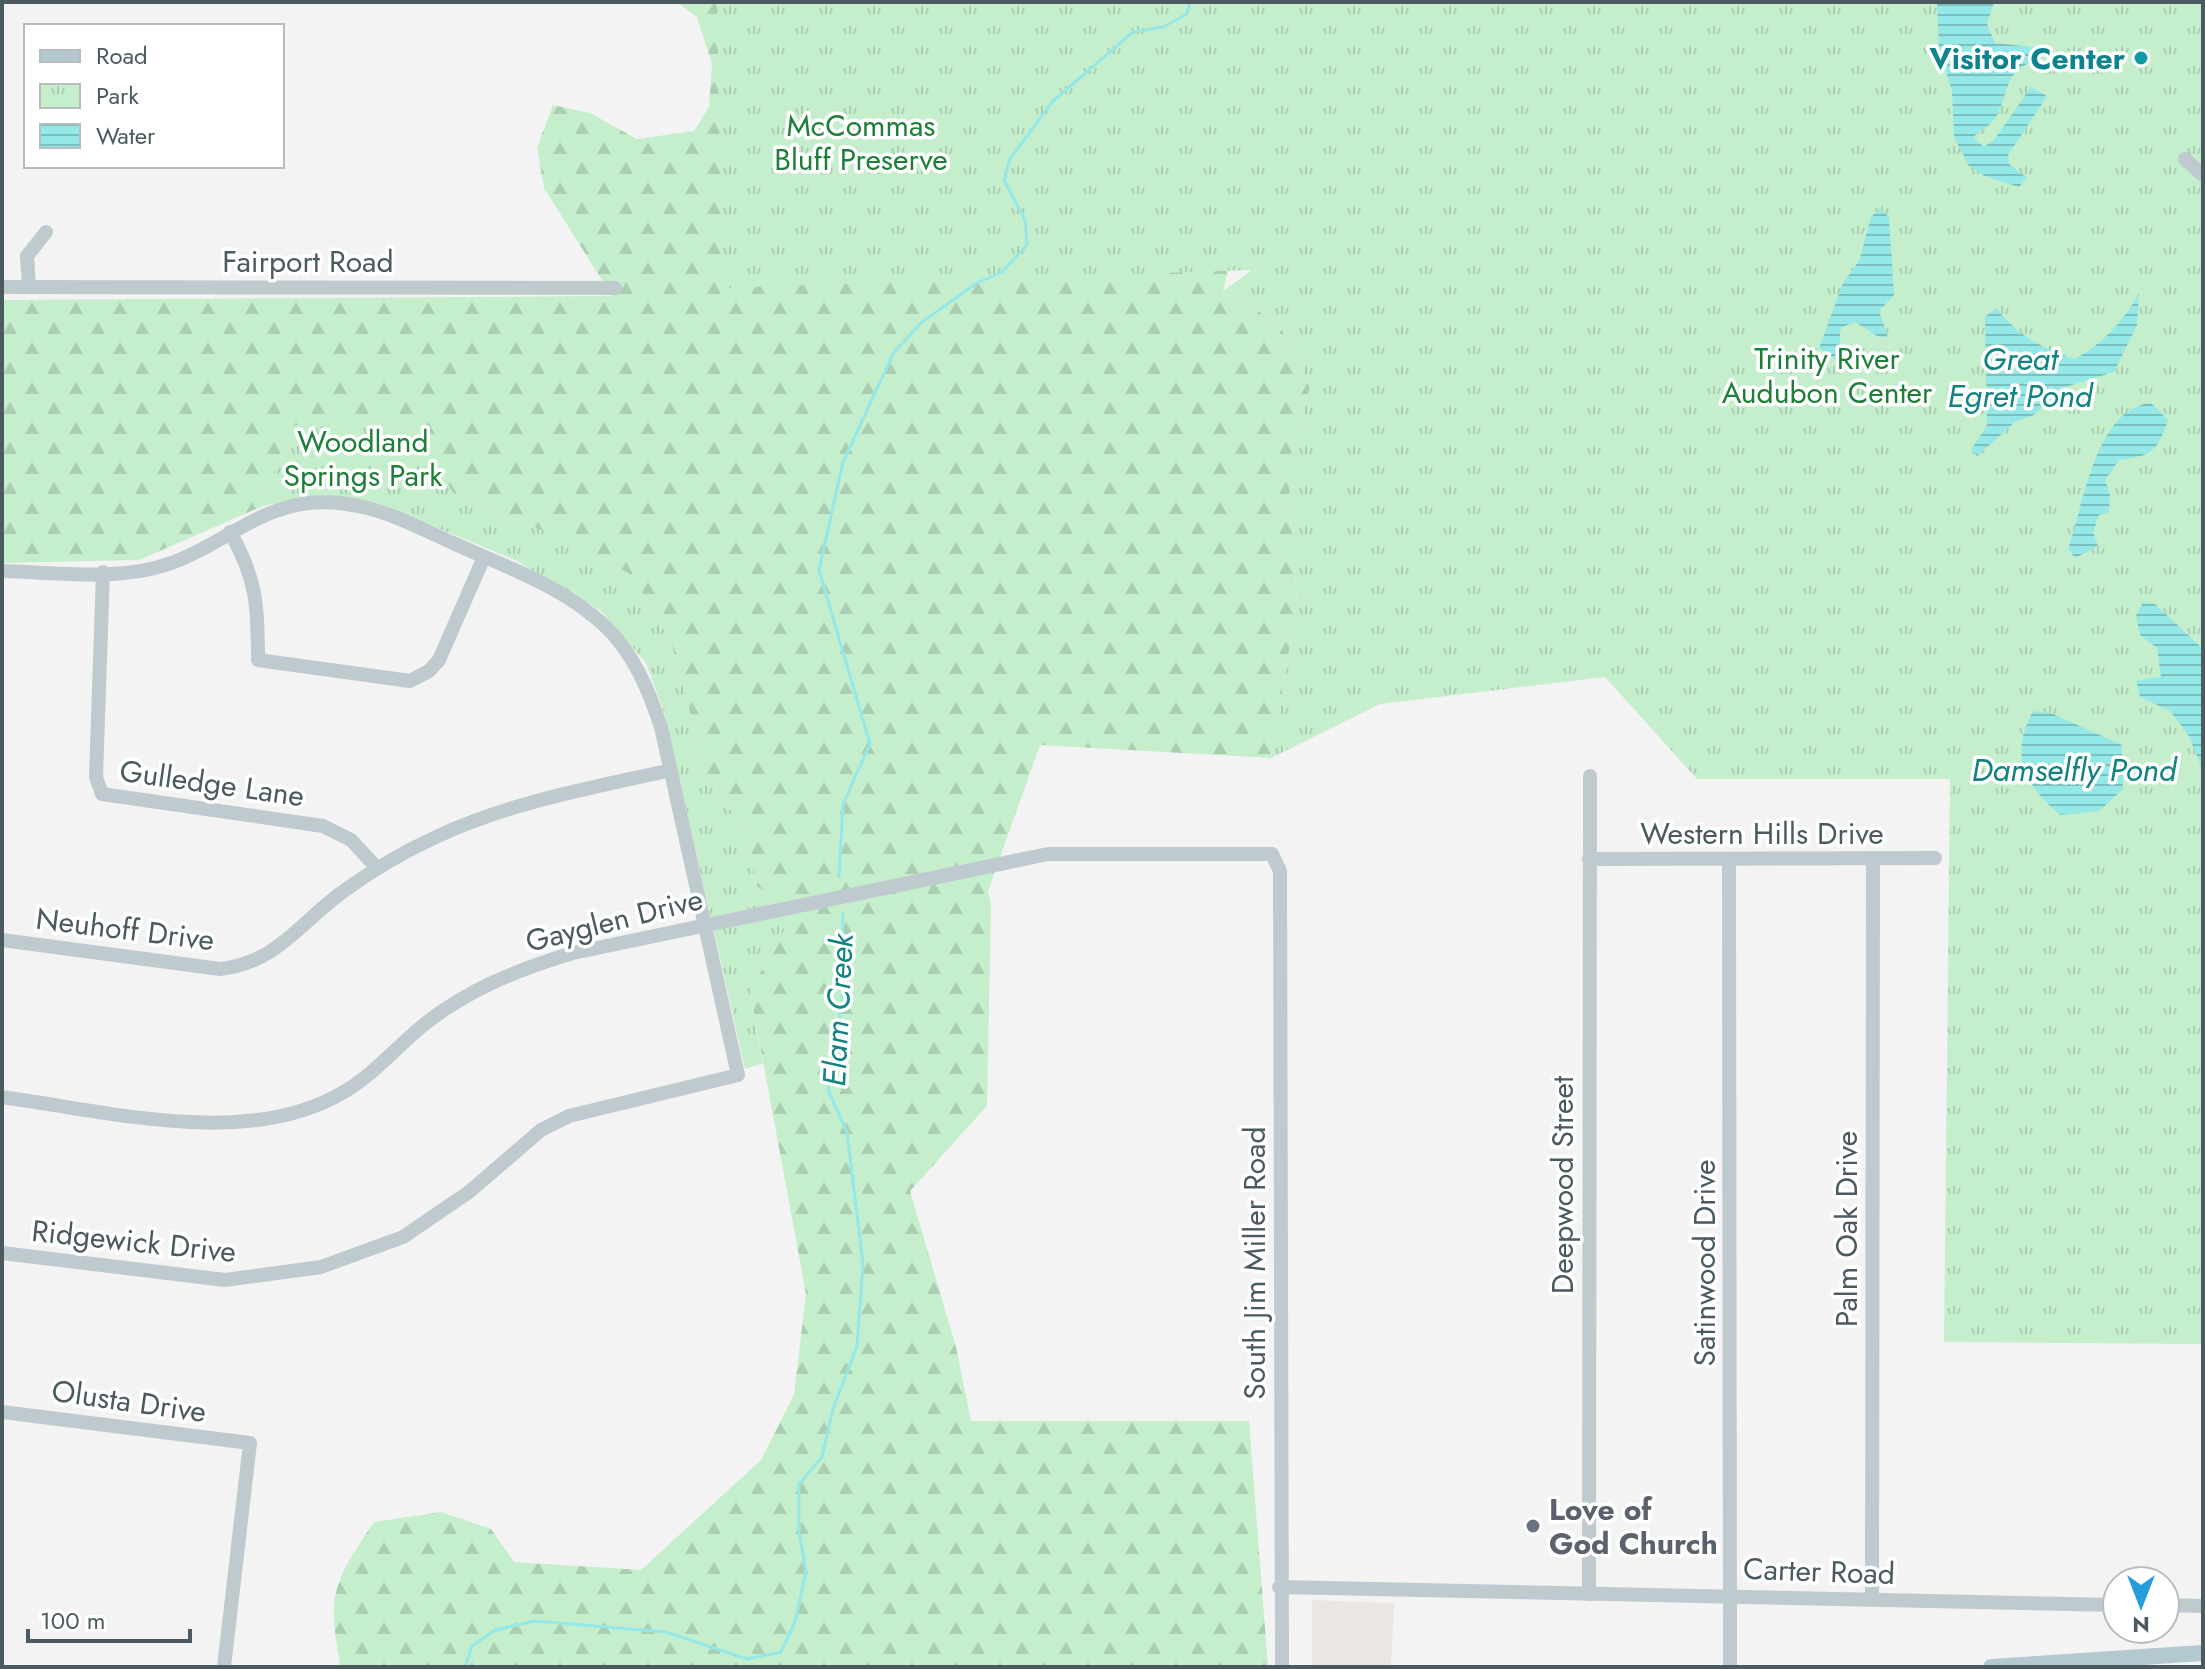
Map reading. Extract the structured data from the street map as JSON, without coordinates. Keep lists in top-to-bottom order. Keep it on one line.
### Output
{"streets":{"street":["Fairport Road","Gulledge Lane","Western Hills Drive","Gayglen Drive","Neuhoff Drive","Deepwood Street","Palm Oak Drive","Ridgewick Drive","South Jim Miller Road","Satinwood Drive","Olusta Drive","Carter Road"]},"crossings":[["Gulledge Lane","Neuhoff Drive"],["Western Hills Drive","Deepwood Street"],["Western Hills Drive","Palm Oak Drive"],["Western Hills Drive","Satinwood Drive"],["Gayglen Drive","Ridgewick Drive"],["Gayglen Drive","South Jim Miller Road"],["Deepwood Street","Carter Road"],["Palm Oak Drive","Carter Road"],["South Jim Miller Road","Carter Road"],["Satinwood Drive","Carter Road"]],"water":["Great Egret Pond","Damselfly Pond","Elam Creek"],"parks":["McCommas Bluff Preserve","Trinity River Audubon Center","Woodland Springs Park"],"places":["Visitor Center","Love of God Church"],"legend":["Road","Park","Water"],"scale_bar":"100 m","north":"bottom"}
